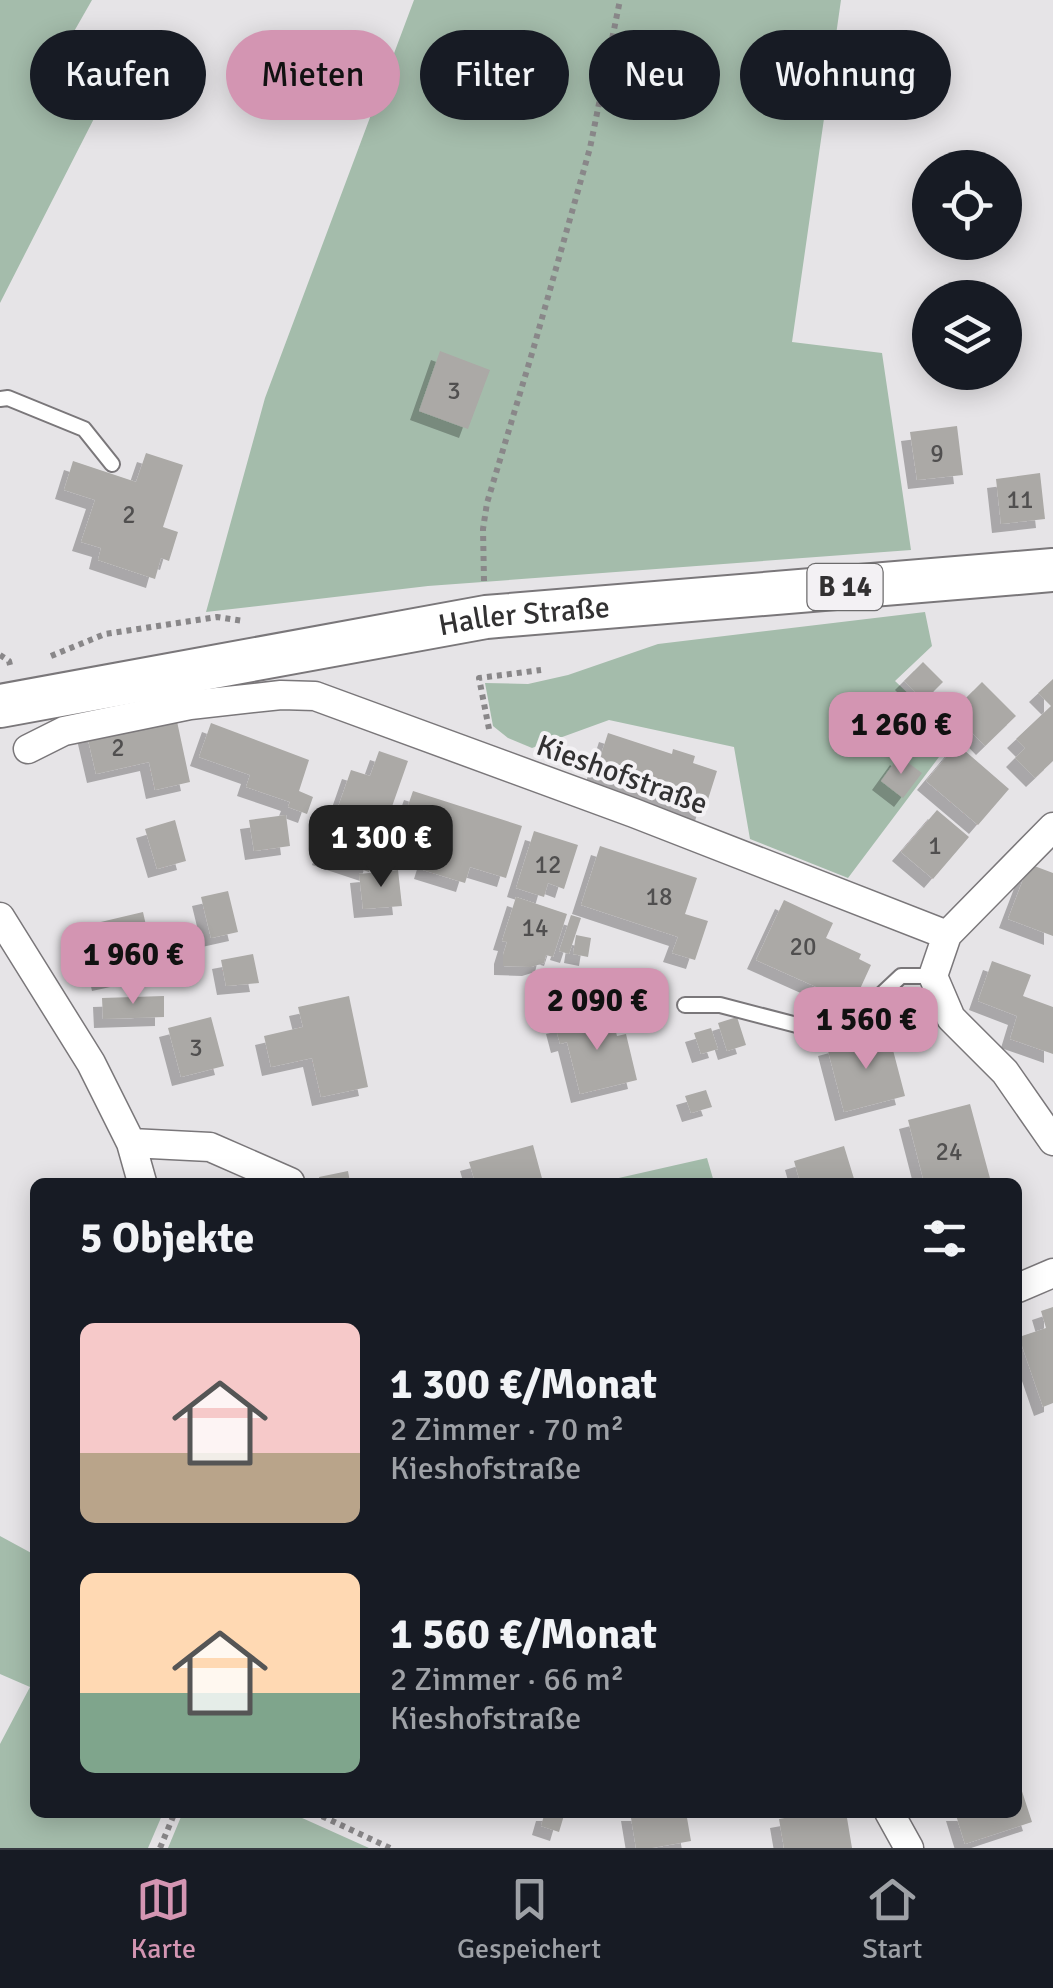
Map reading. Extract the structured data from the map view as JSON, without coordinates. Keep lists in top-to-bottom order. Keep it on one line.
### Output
{"streets":{"main road":["B 14","Haller Straße"],"street":["Kieshofstraße"]},"house_numbers":["3","9","11","2","2","1","12","18","14","20","3","24"],"page":{"chip":["Kaufen","Mieten","Filter","Neu","Wohnung"],"price":["1 260 €","1 300 €","1 960 €","2 090 €","1 560 €"],"heading":"5 Objekte","list":[{"name":"1 300 €/Monat","note":"2 Zimmer · 70 m² · Kieshofstraße"},{"name":"1 560 €/Monat","note":"2 Zimmer · 66 m² · Kieshofstraße"}],"tabs":["Karte","Gespeichert","Start"]}}
